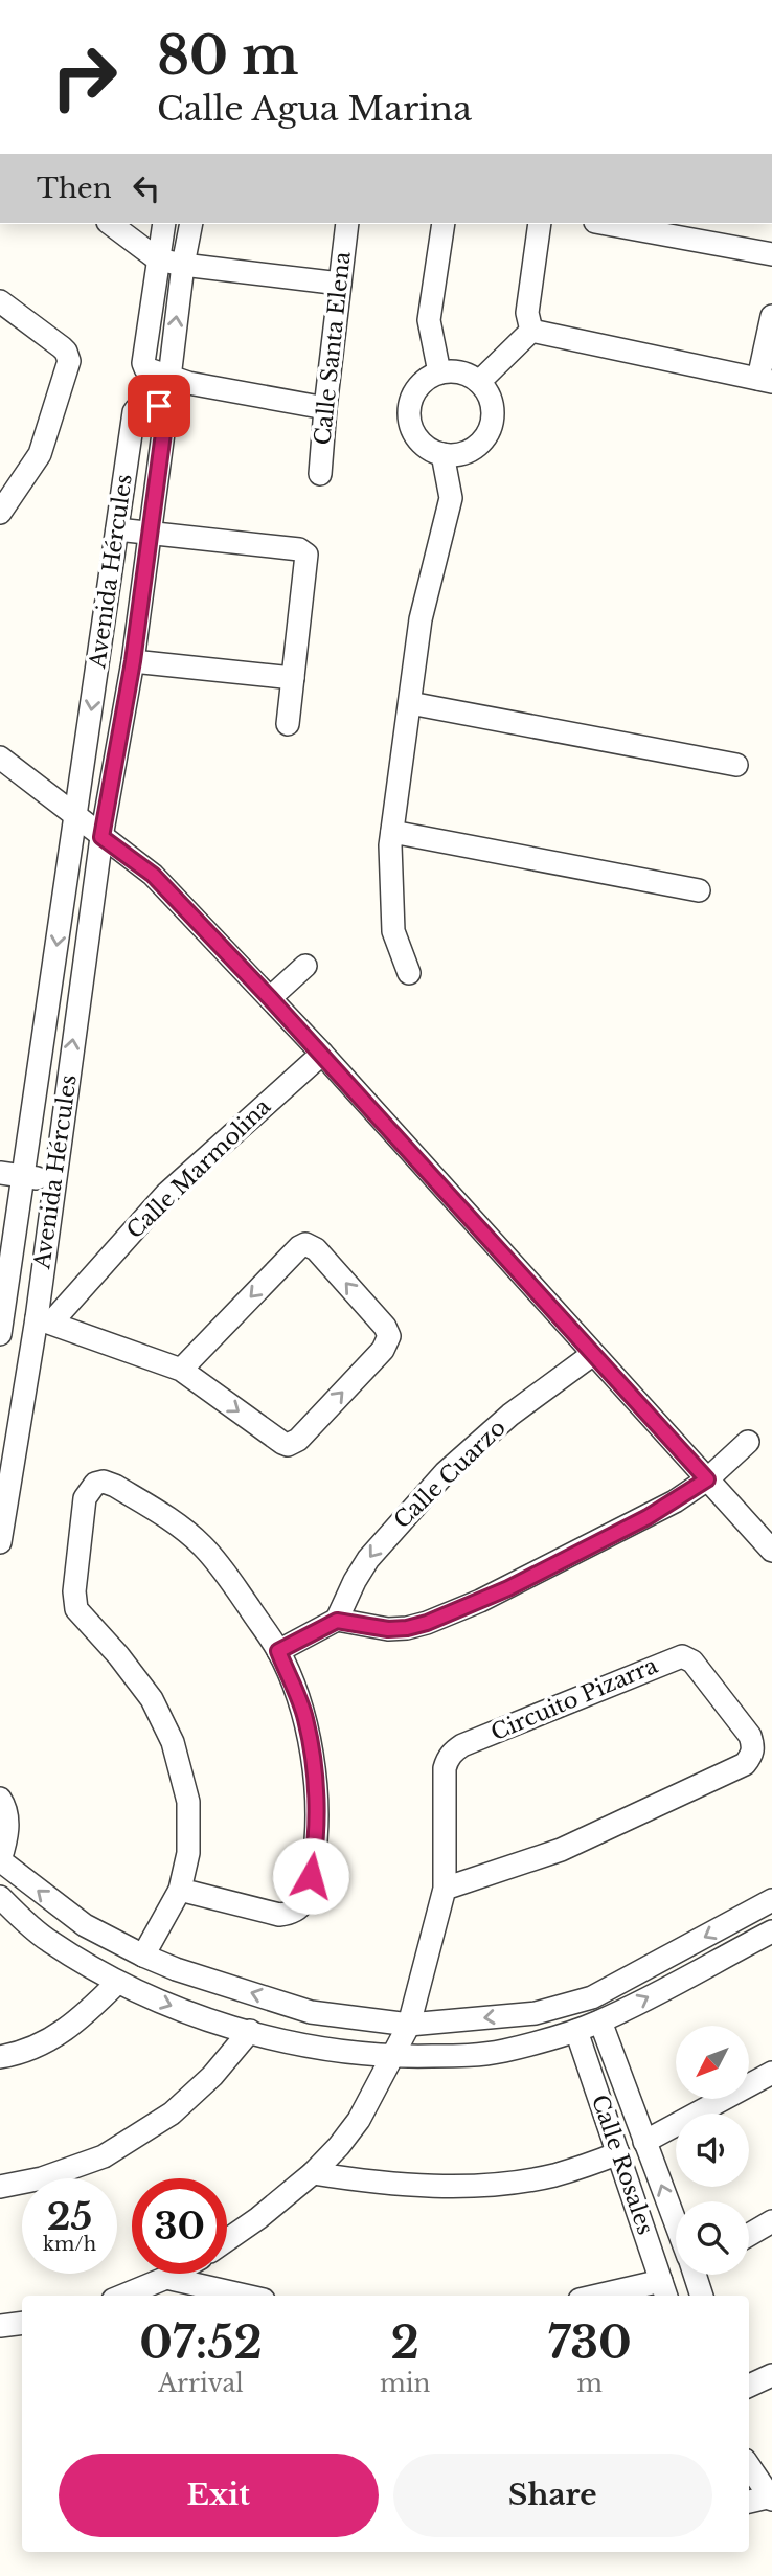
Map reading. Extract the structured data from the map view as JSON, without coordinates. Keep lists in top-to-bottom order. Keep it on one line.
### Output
{"streets":{"street":["Calle Santa Elena","Avenida Hércules","Calle Marmolina","Calle Cuarzo","Circuito Pizarra","Calle Rosales"]},"crossings":[["Avenida Hércules","Calle Marmolina"]],"one_way":["Calle Cuarzo"],"north":"bottom left","page":{"turn":["80 m","Calle Agua Marina"],"then":"Then","speed":"25 km/h","limit":"30","eta":["07:52","Arrival","2","min","730","m"],"buttons":["Exit","Share"]}}
